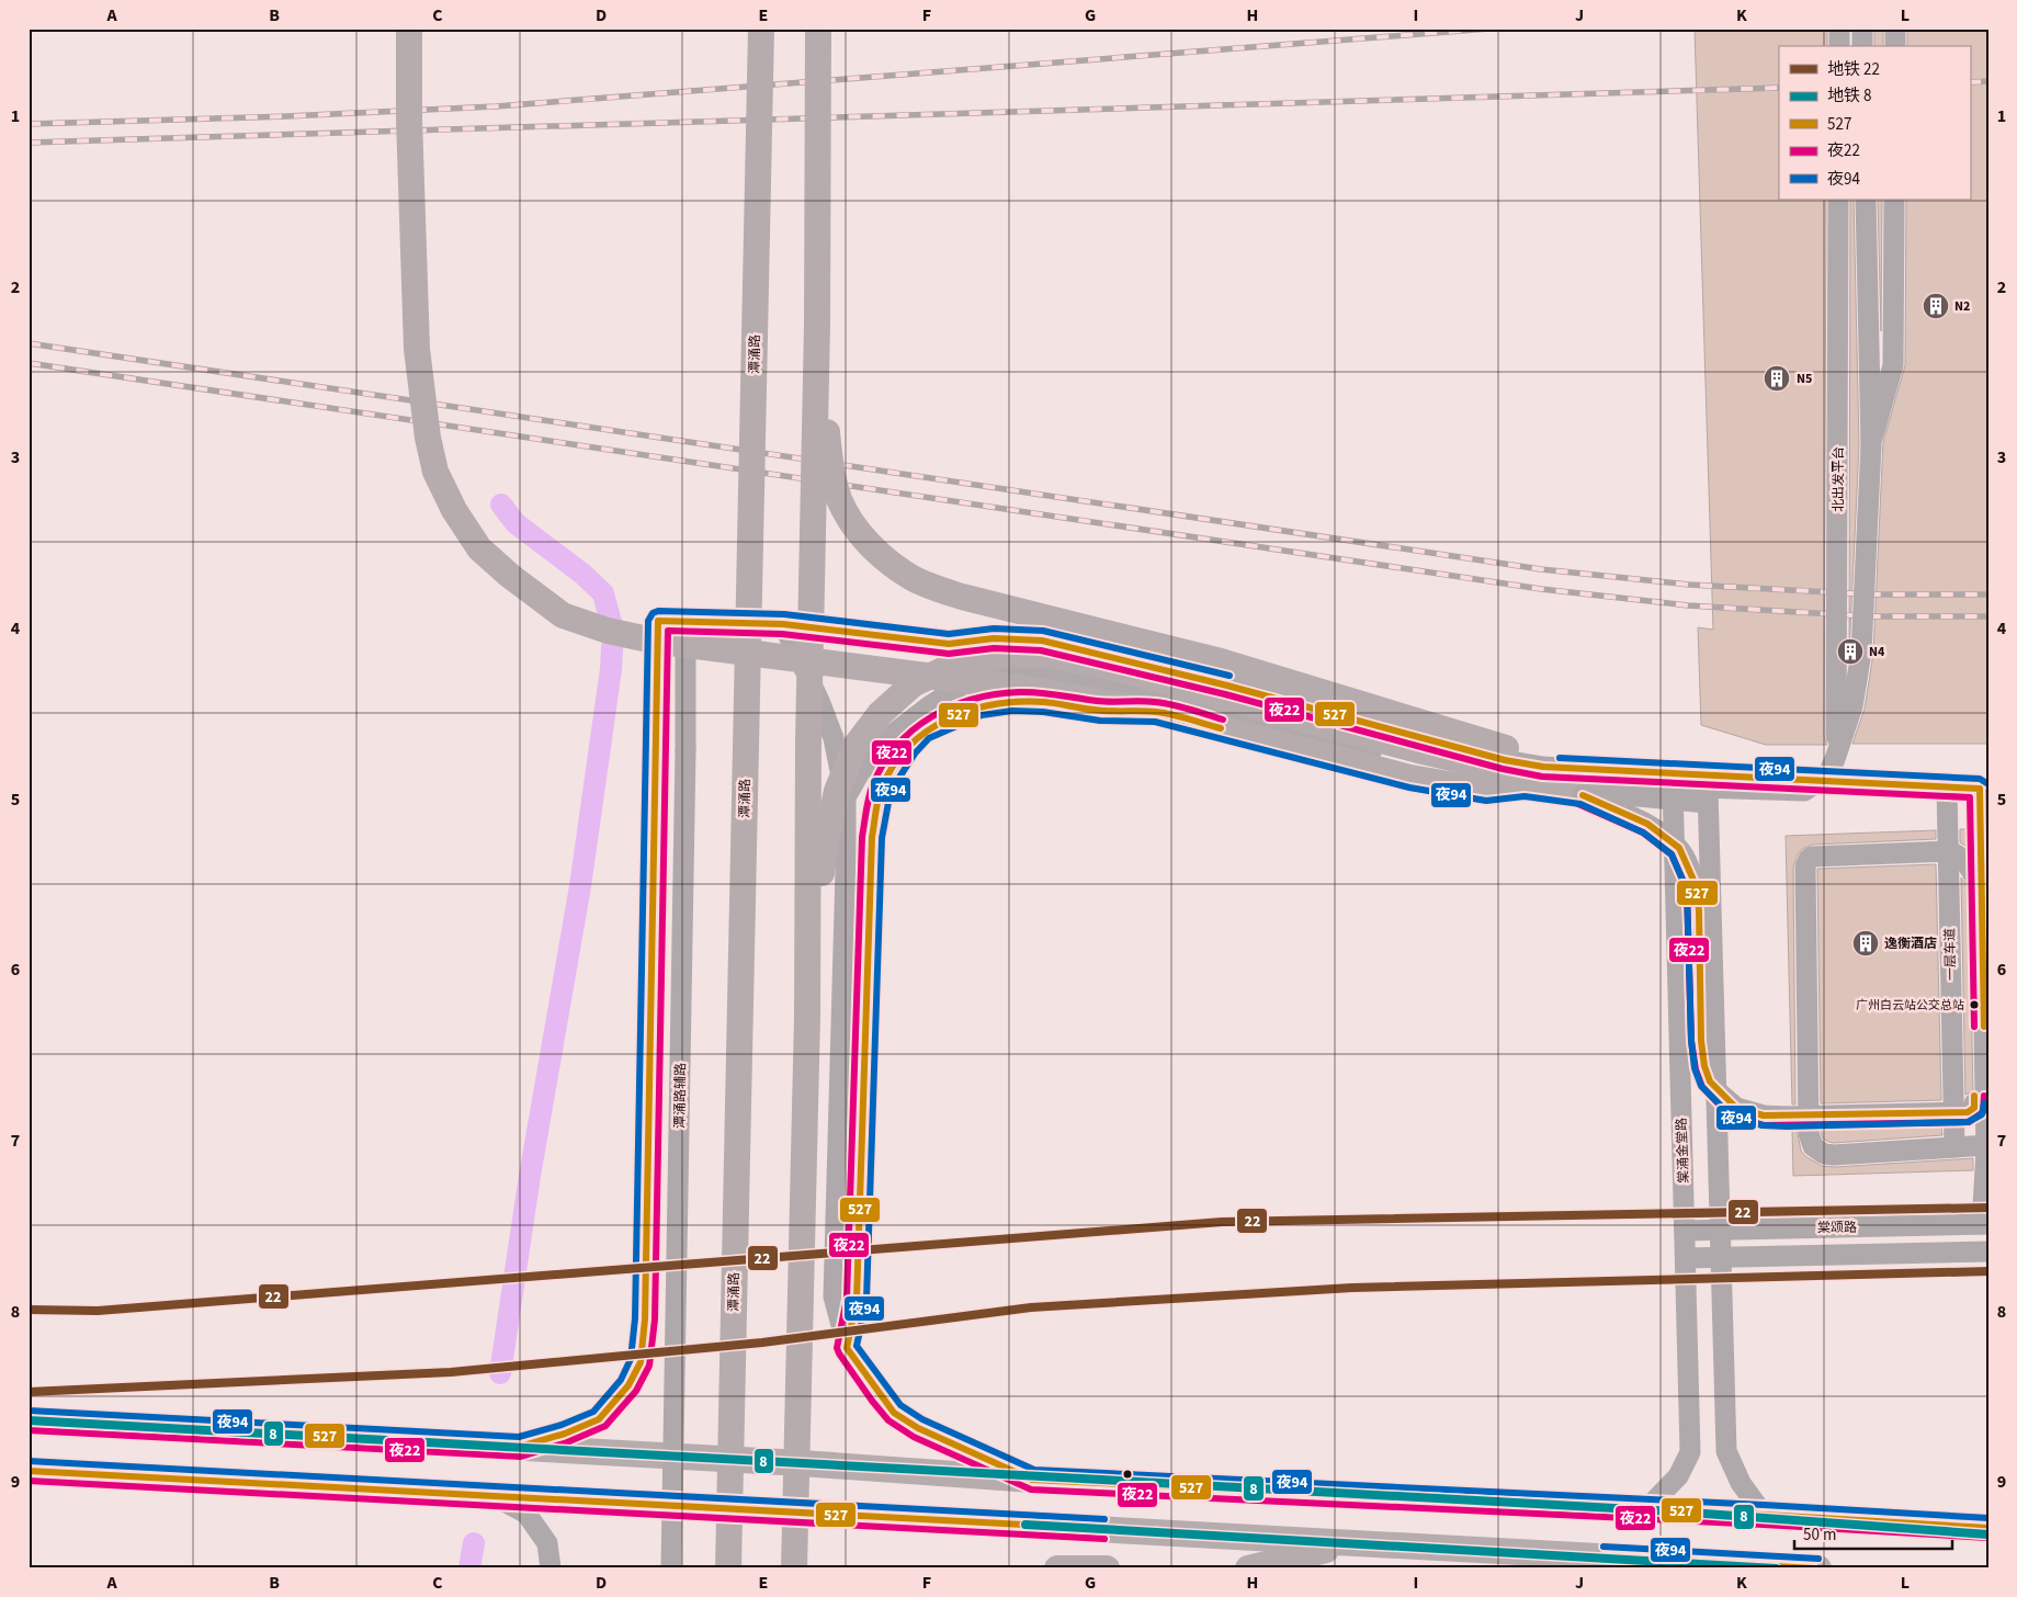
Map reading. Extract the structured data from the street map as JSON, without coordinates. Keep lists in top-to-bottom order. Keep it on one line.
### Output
{"streets":{"main road":["潭涌路"],"street":["北出发平台","一层车道","潭涌路辅路","棠涌金堂路","棠颂路"]},"crossings":[["棠涌金堂路","棠颂路"]],"places":{"building":["N2","N5","N4","逸衡酒店"],"other":["广州白云站公交总站"]},"lines":["transit line 夜94","transit line 527","transit line 夜22","metro line 22","metro line 8"],"legend":["地铁 22","地铁 8","527","夜22","夜94"],"scale_bar":"50 m","grid":{"columns":["A","B","C","D","E","F","G","H","I","J","K","L"],"rows":["1","2","3","4","5","6","7","8","9"]}}
